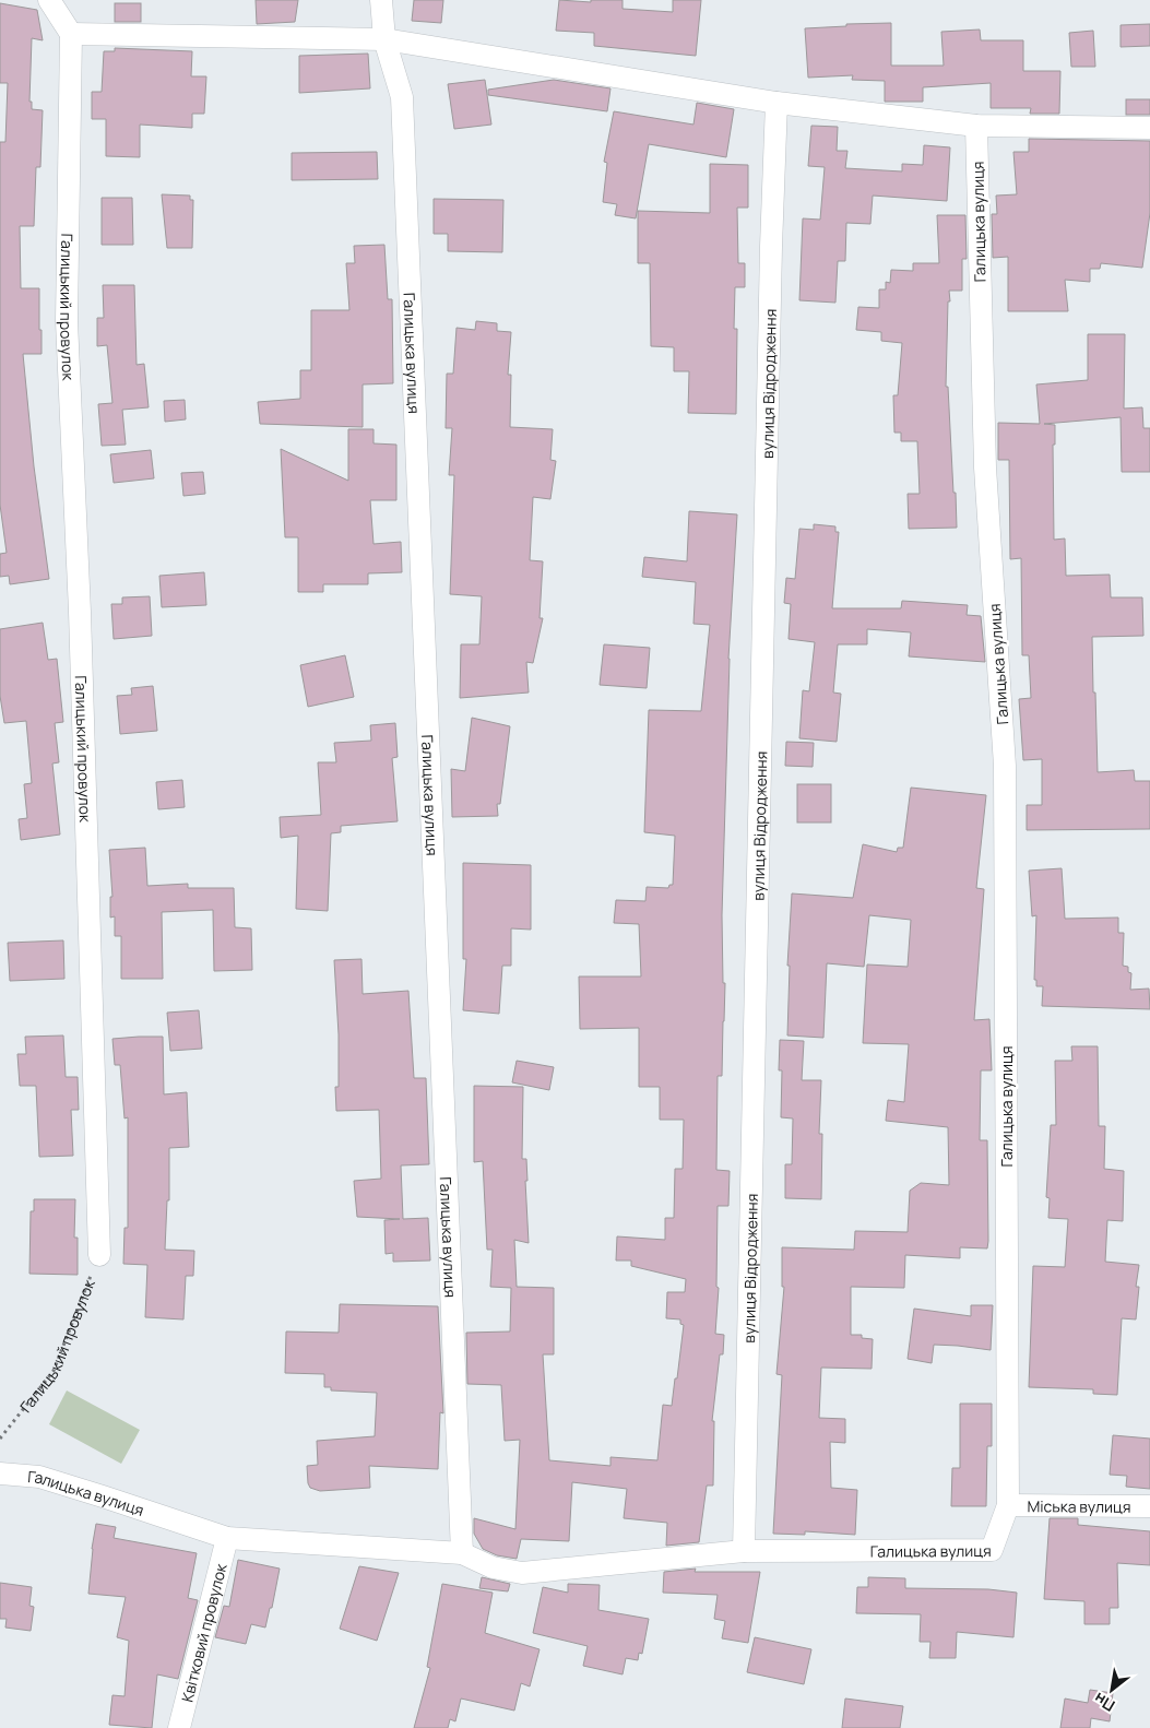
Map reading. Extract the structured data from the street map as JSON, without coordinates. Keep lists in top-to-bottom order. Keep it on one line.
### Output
{"streets":{"street":["Галицька вулиця","Галицький провулок","вулиця Відродження","Міська вулиця","Квітковий провулок"]},"crossings":[["Галицька вулиця","вулиця Відродження"],["Галицька вулиця","Міська вулиця"],["Галицька вулиця","Квітковий провулок"]],"north":"bottom left"}
